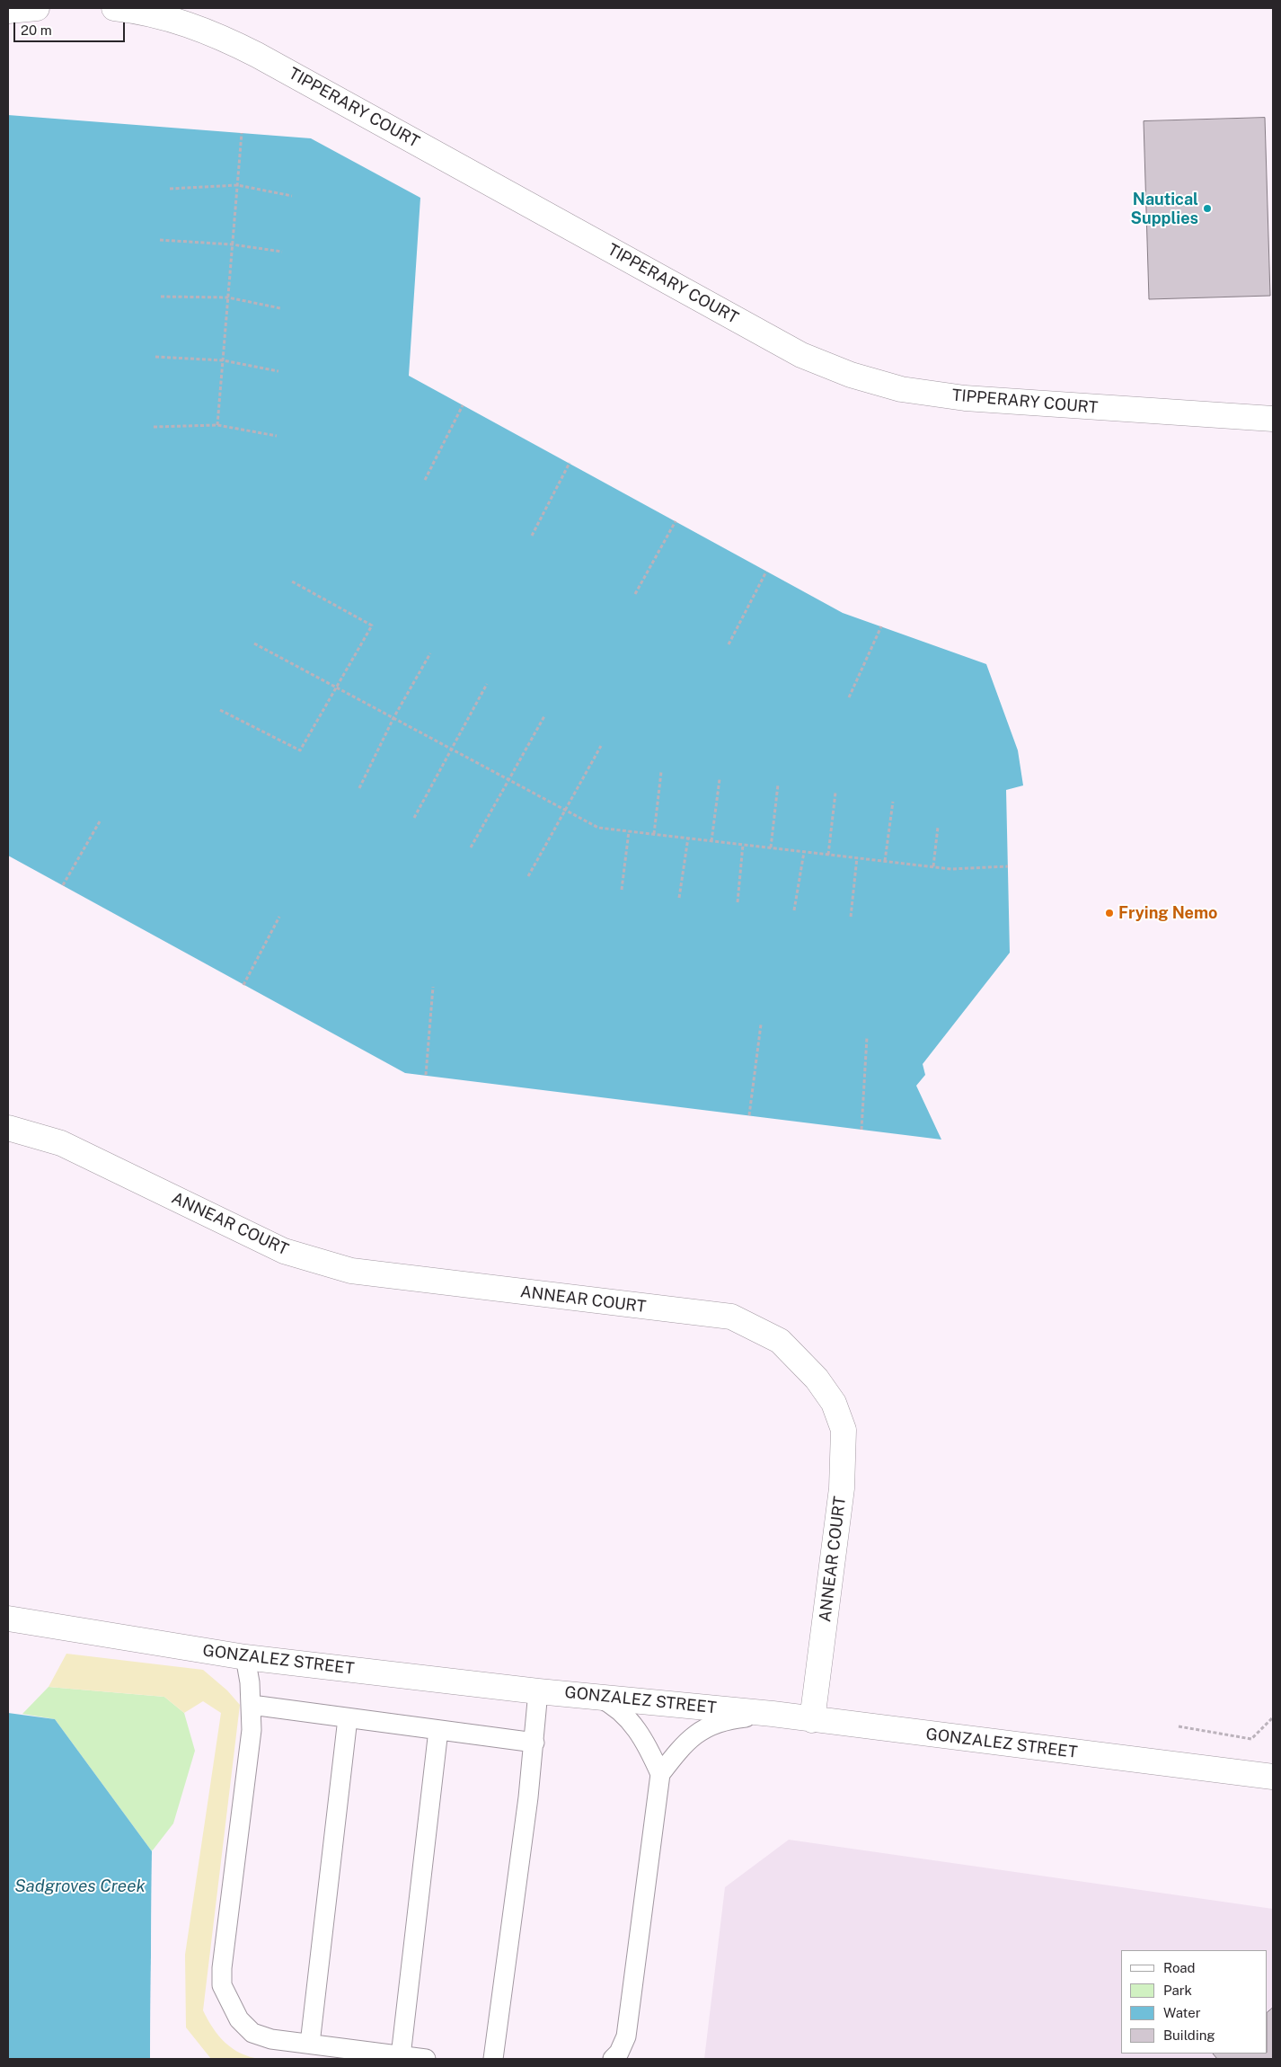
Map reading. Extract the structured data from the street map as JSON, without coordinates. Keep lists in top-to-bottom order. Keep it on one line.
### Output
{"streets":{"street":["TIPPERARY COURT","ANNEAR COURT","GONZALEZ STREET"]},"crossings":[["ANNEAR COURT","GONZALEZ STREET"]],"water":["Sadgroves Creek"],"places":["Nautical Supplies","Frying Nemo"],"legend":["Road","Park","Water","Building"],"scale_bar":"20 m"}
